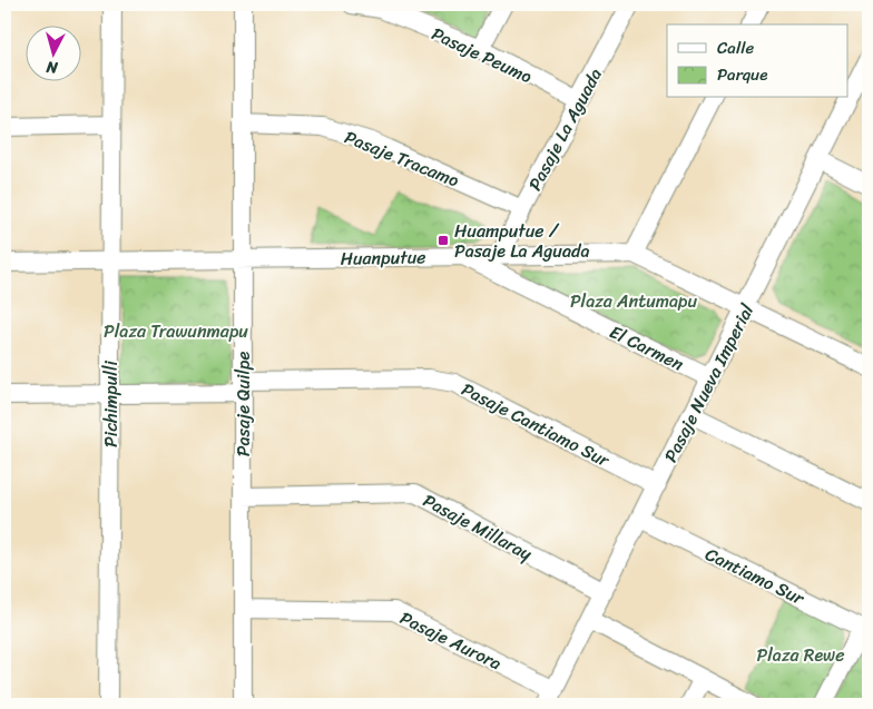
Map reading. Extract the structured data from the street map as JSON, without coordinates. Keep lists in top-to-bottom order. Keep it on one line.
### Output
{"streets":{"street":["Pasaje Peumo","Pasaje La Aguada","Pasaje Tracamo","Huanputue","El Carmen","Pasaje Nueva Imperial","Pichimpulli","Pasaje Quilpe","Pasaje Cantiamo Sur","Pasaje Millaray","Cantiamo Sur","Pasaje Aurora"]},"crossings":[["Pasaje Peumo","Pasaje La Aguada"],["Pasaje La Aguada","Pasaje Tracamo"],["Pasaje La Aguada","Huanputue"],["Pasaje Tracamo","Pasaje Quilpe"],["Huanputue","El Carmen"],["Huanputue","Pasaje Nueva Imperial"],["Huanputue","Pichimpulli"],["Huanputue","Pasaje Quilpe"],["El Carmen","Pasaje Nueva Imperial"],["Pasaje Nueva Imperial","Pasaje Cantiamo Sur"],["Pasaje Nueva Imperial","Pasaje Millaray"],["Pasaje Nueva Imperial","Cantiamo Sur"],["Pasaje Nueva Imperial","Pasaje Aurora"],["Pichimpulli","Pasaje Cantiamo Sur"],["Pasaje Quilpe","Pasaje Cantiamo Sur"],["Pasaje Quilpe","Pasaje Millaray"],["Pasaje Quilpe","Pasaje Aurora"]],"parks":["Plaza Antumapu","Plaza Trawunmapu","Plaza Rewe"],"places":{"transit":["Huamputue / Pasaje La Aguada"]},"legend":["Calle","Parque"],"north":"bottom"}
